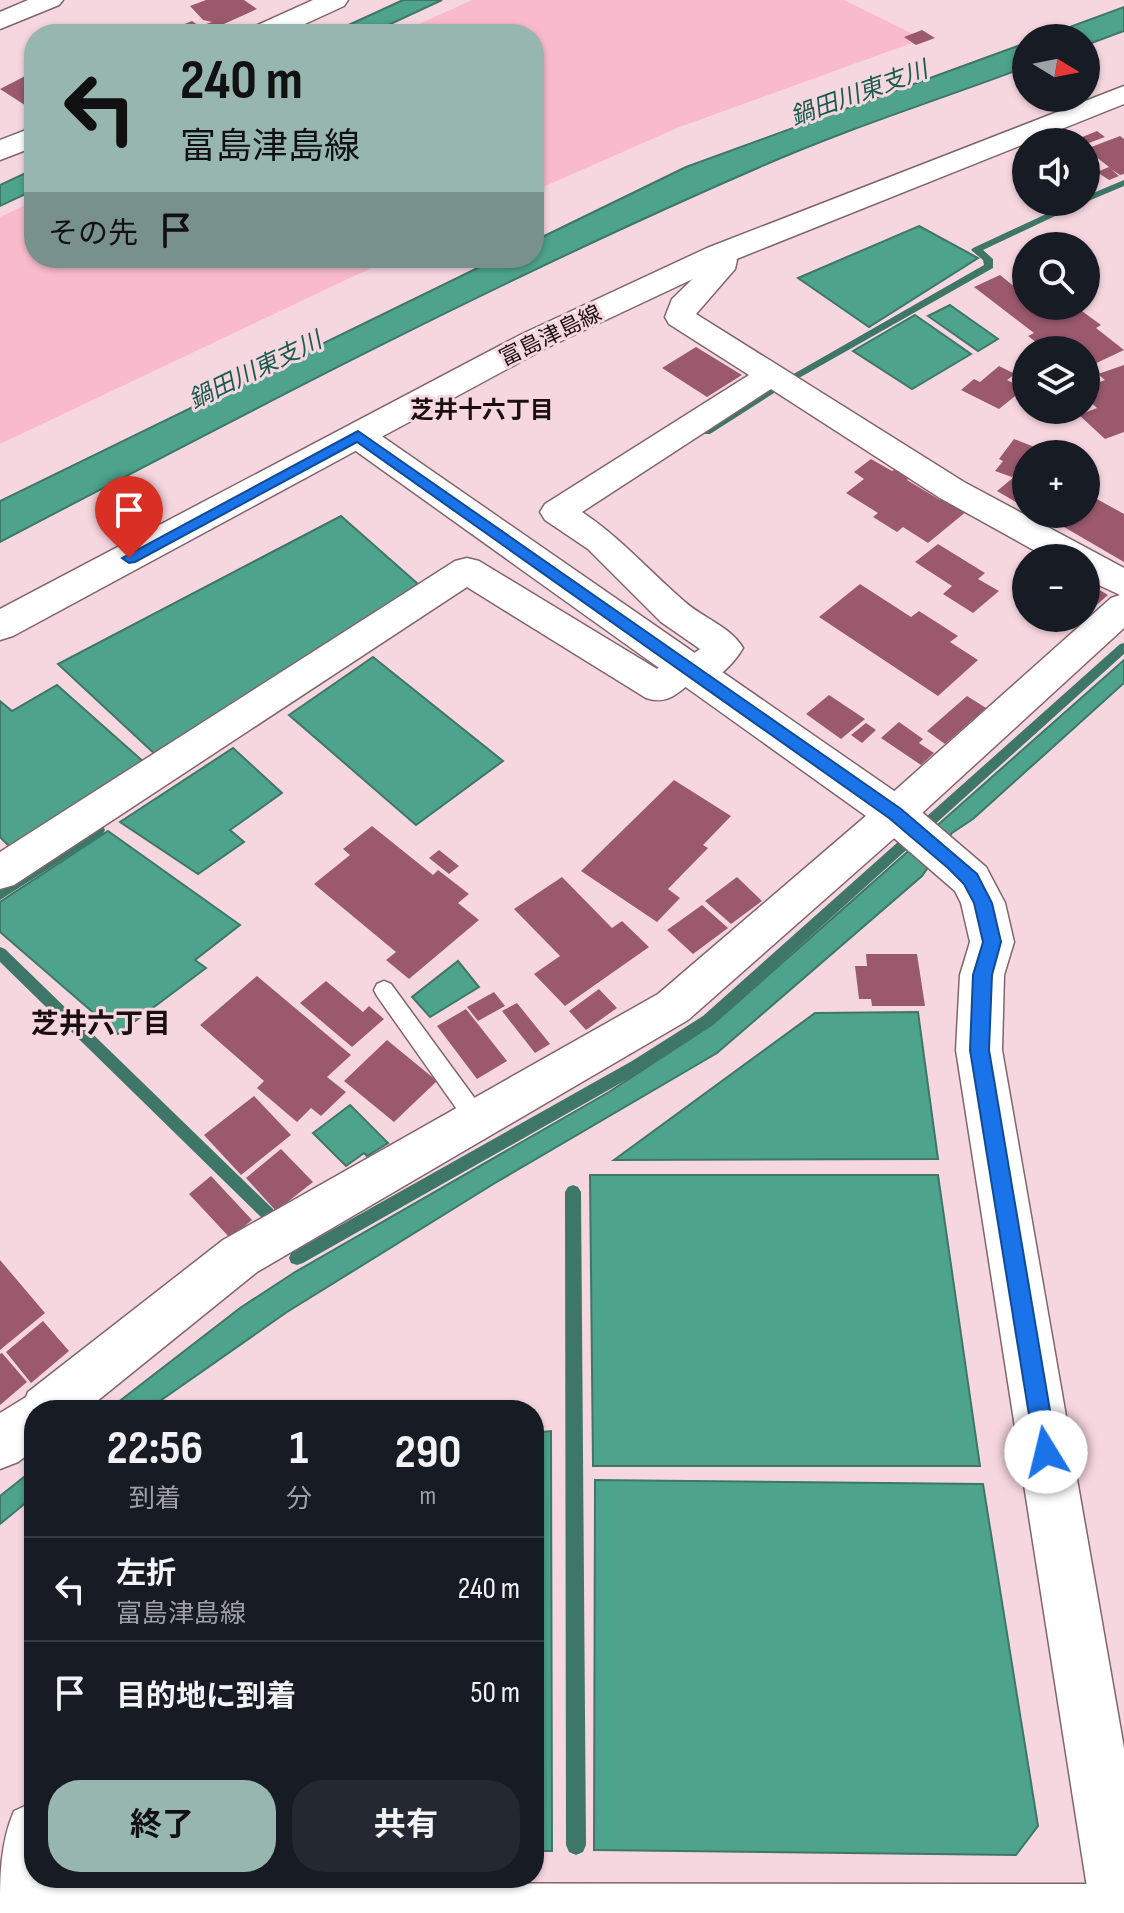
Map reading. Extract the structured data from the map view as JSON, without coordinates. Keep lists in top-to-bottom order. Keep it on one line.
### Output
{"streets":{"street":["富島津島線"]},"districts":["芝井十六丁目","芝井六丁目"],"water":["鍋田川東支川"],"north":"right","page":{"map_buttons":["+","−"],"turn":["240 m","富島津島線"],"then":"その先","eta":["22:56","到着","1","分","290","m"],"list":[{"name":"左折","note":"富島津島線","value":"240 m"},{"name":"目的地に到着","value":"50 m"}],"buttons":["終了","共有"]}}
